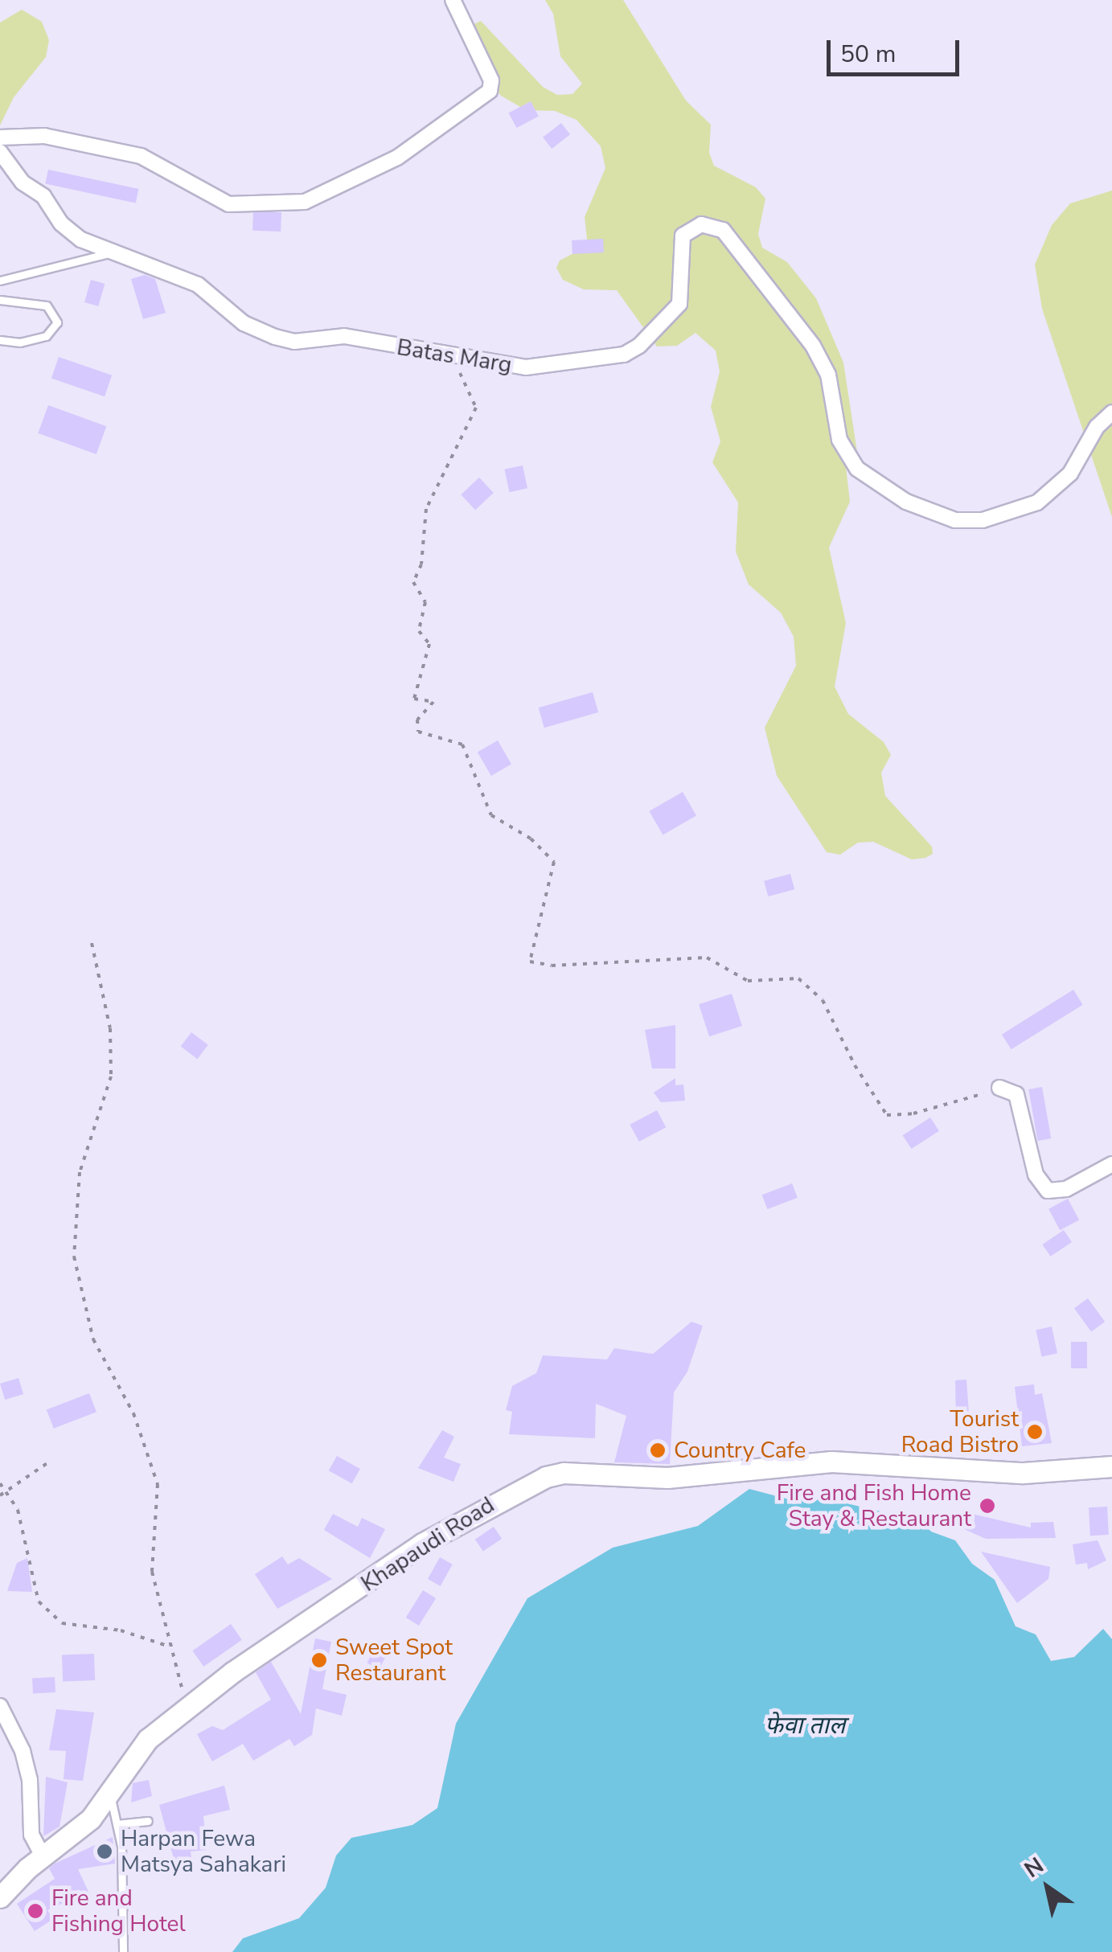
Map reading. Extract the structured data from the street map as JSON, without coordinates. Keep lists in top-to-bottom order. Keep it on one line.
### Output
{"streets":{"main road":["Khapaudi Road"],"street":["Batas Marg"]},"water":["फेवा ताल"],"places":["Tourist Road Bistro","Country Cafe","Fire and Fish Home Stay & Restaurant","Sweet Spot Restaurant","Harpan Fewa Matsya Sahakari","Fire and Fishing Hotel"],"scale_bar":"50 m","north":"top left"}
